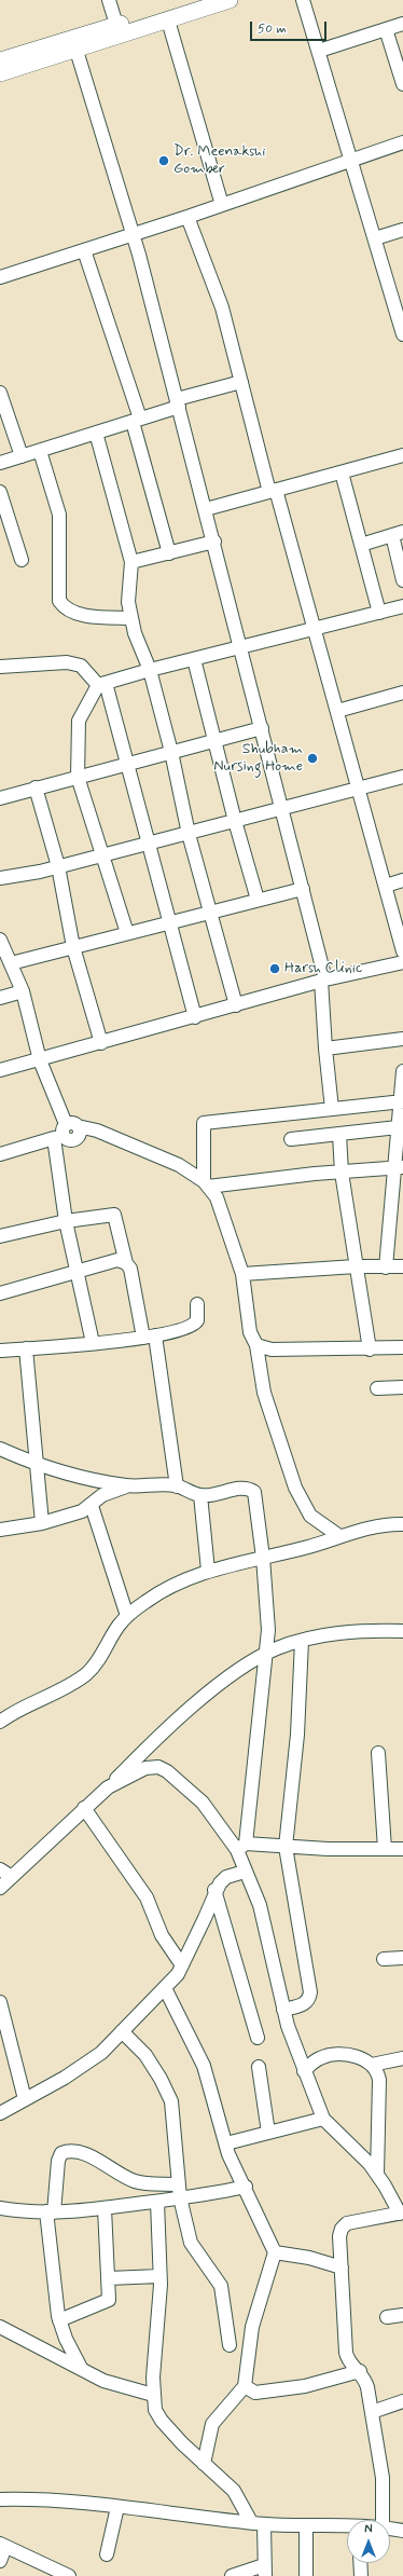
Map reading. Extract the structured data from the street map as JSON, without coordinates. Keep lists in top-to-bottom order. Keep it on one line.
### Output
{"places":["Dr. Meenakshi Gomber","Shubham Nursing Home","Harsh Clinic"],"scale_bar":"50 m","north":"top"}
